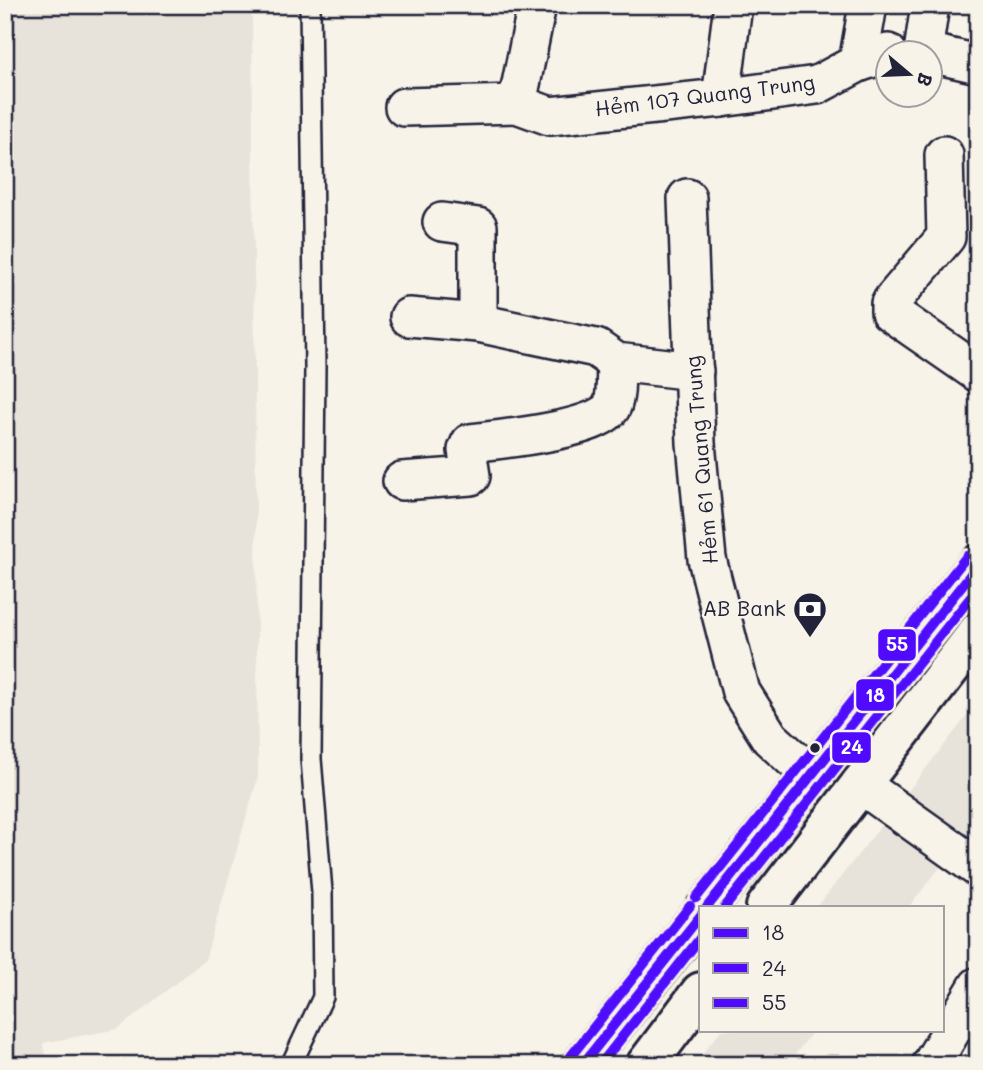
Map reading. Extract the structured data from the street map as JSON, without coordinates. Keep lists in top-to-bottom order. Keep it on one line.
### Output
{"streets":{"street":["Hẻm 107 Quang Trung","Hẻm 61 Quang Trung"]},"places":{"bank":["AB Bank"]},"lines":["transit line 55","transit line 18","transit line 24"],"legend":["18","24","55"],"north":"right"}
